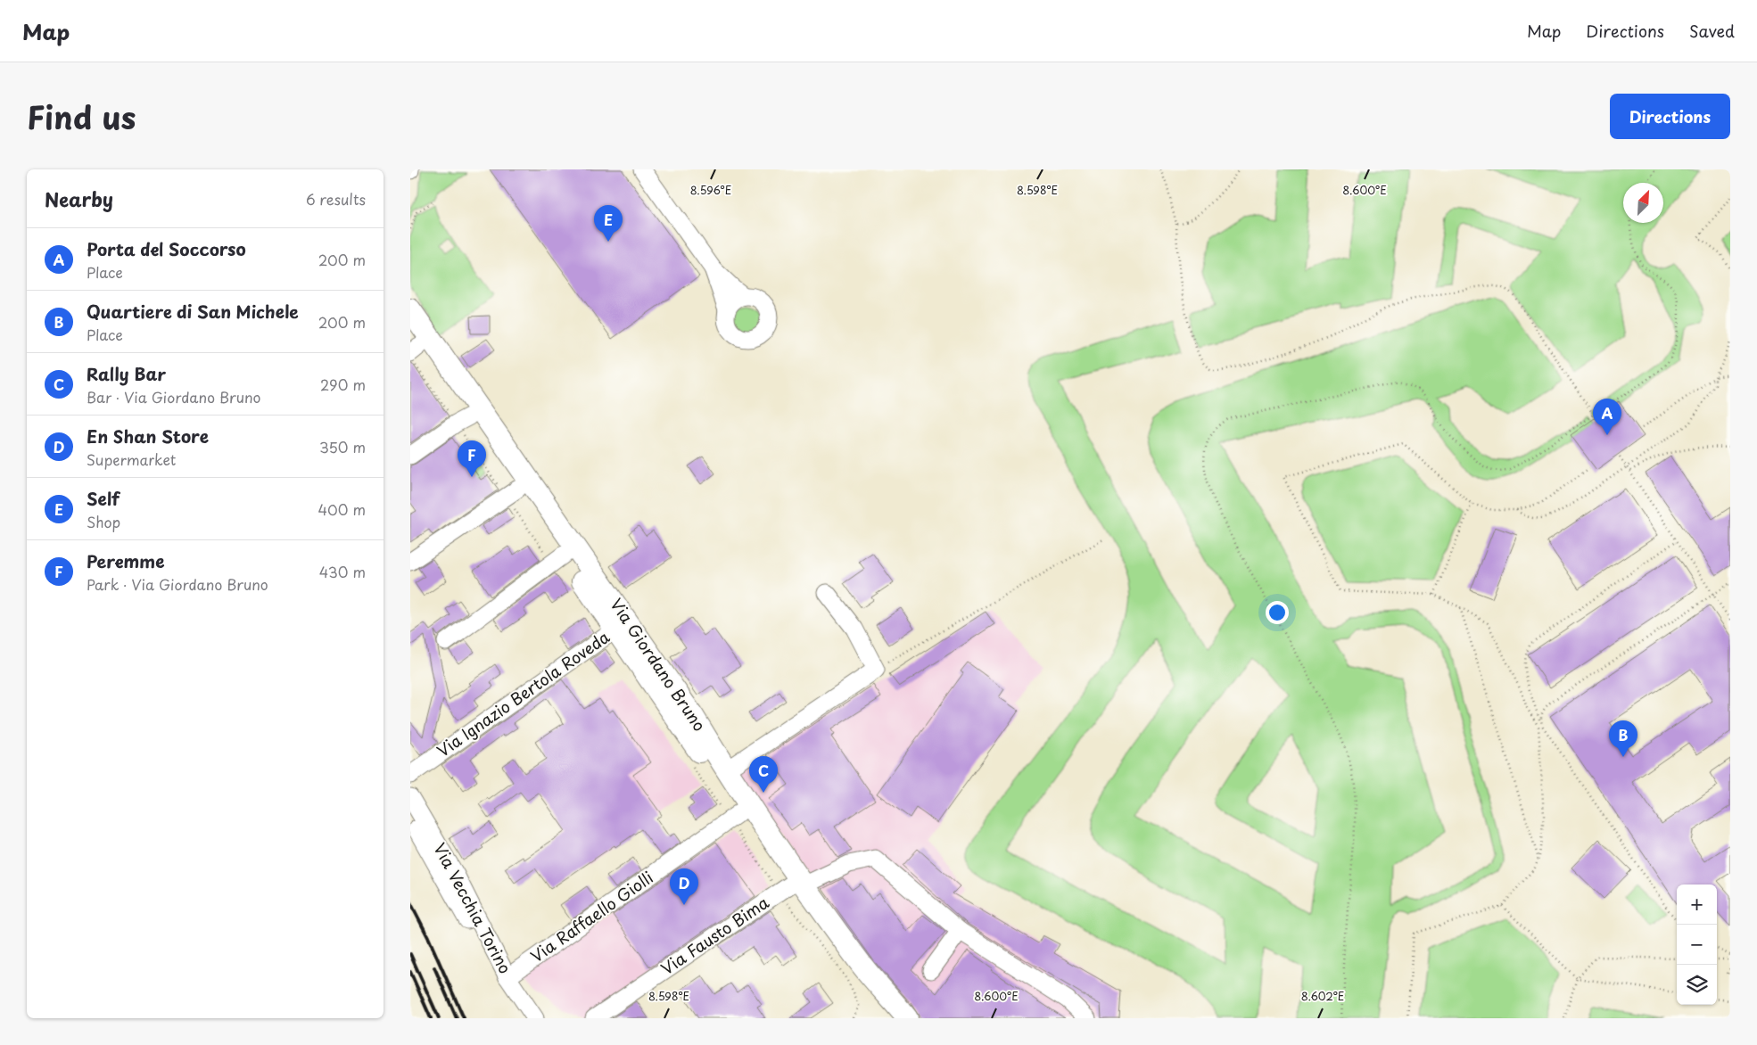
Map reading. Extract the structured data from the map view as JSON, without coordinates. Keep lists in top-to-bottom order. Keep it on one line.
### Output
{"streets":{"main road":["Via Giordano Bruno"],"street":["Via Ignazio Bertola Roveda","Via Vecchia Torino","Via Raffaello Giolli","Via Fausto Bima"]},"crossings":[["Via Giordano Bruno","Via Ignazio Bertola Roveda"],["Via Giordano Bruno","Via Raffaello Giolli"],["Via Giordano Bruno","Via Fausto Bima"],["Via Vecchia Torino","Via Raffaello Giolli"]],"north":"top right","page":{"header":"Map","nav":["Map","Directions","Saved"],"title":"Find us","buttons":"Directions","heading":["Nearby","6 results"],"pins":["E","A","F","B","C","D"],"list":[{"mark":"A","name":"Porta del Soccorso","note":"Place","value":"200 m"},{"mark":"B","name":"Quartiere di San Michele","note":"Place","value":"200 m"},{"mark":"C","name":"Rally Bar","note":"Bar · Via Giordano Bruno","value":"290 m"},{"mark":"D","name":"En Shan Store","note":"Supermarket","value":"350 m"},{"mark":"E","name":"Self","note":"Shop","value":"400 m"},{"mark":"F","name":"Peremme","note":"Park · Via Giordano Bruno","value":"430 m"}],"map_buttons":["+","−"]},"coordinates":["8.596°E","8.598°E","8.600°E","8.602°E"]}
